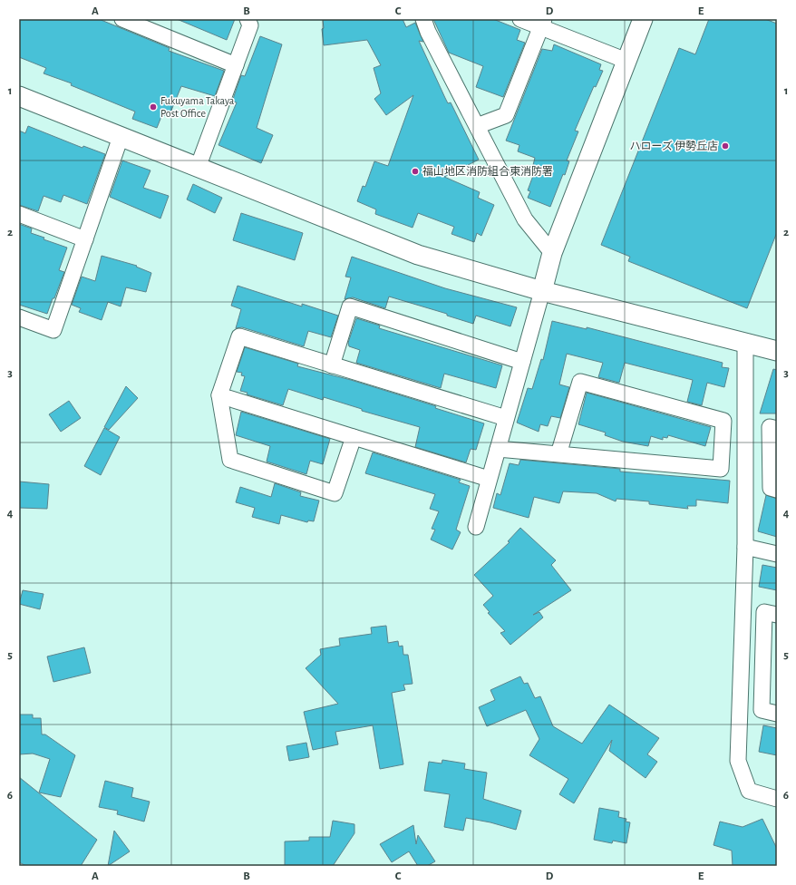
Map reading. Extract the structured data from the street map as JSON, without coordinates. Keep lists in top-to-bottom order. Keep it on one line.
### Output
{"places":["Fukuyama Takaya Post Office","ハローズ 伊勢丘店","福山地区消防組合東消防署"],"grid":{"columns":["A","B","C","D","E"],"rows":["1","2","3","4","5","6"]}}
